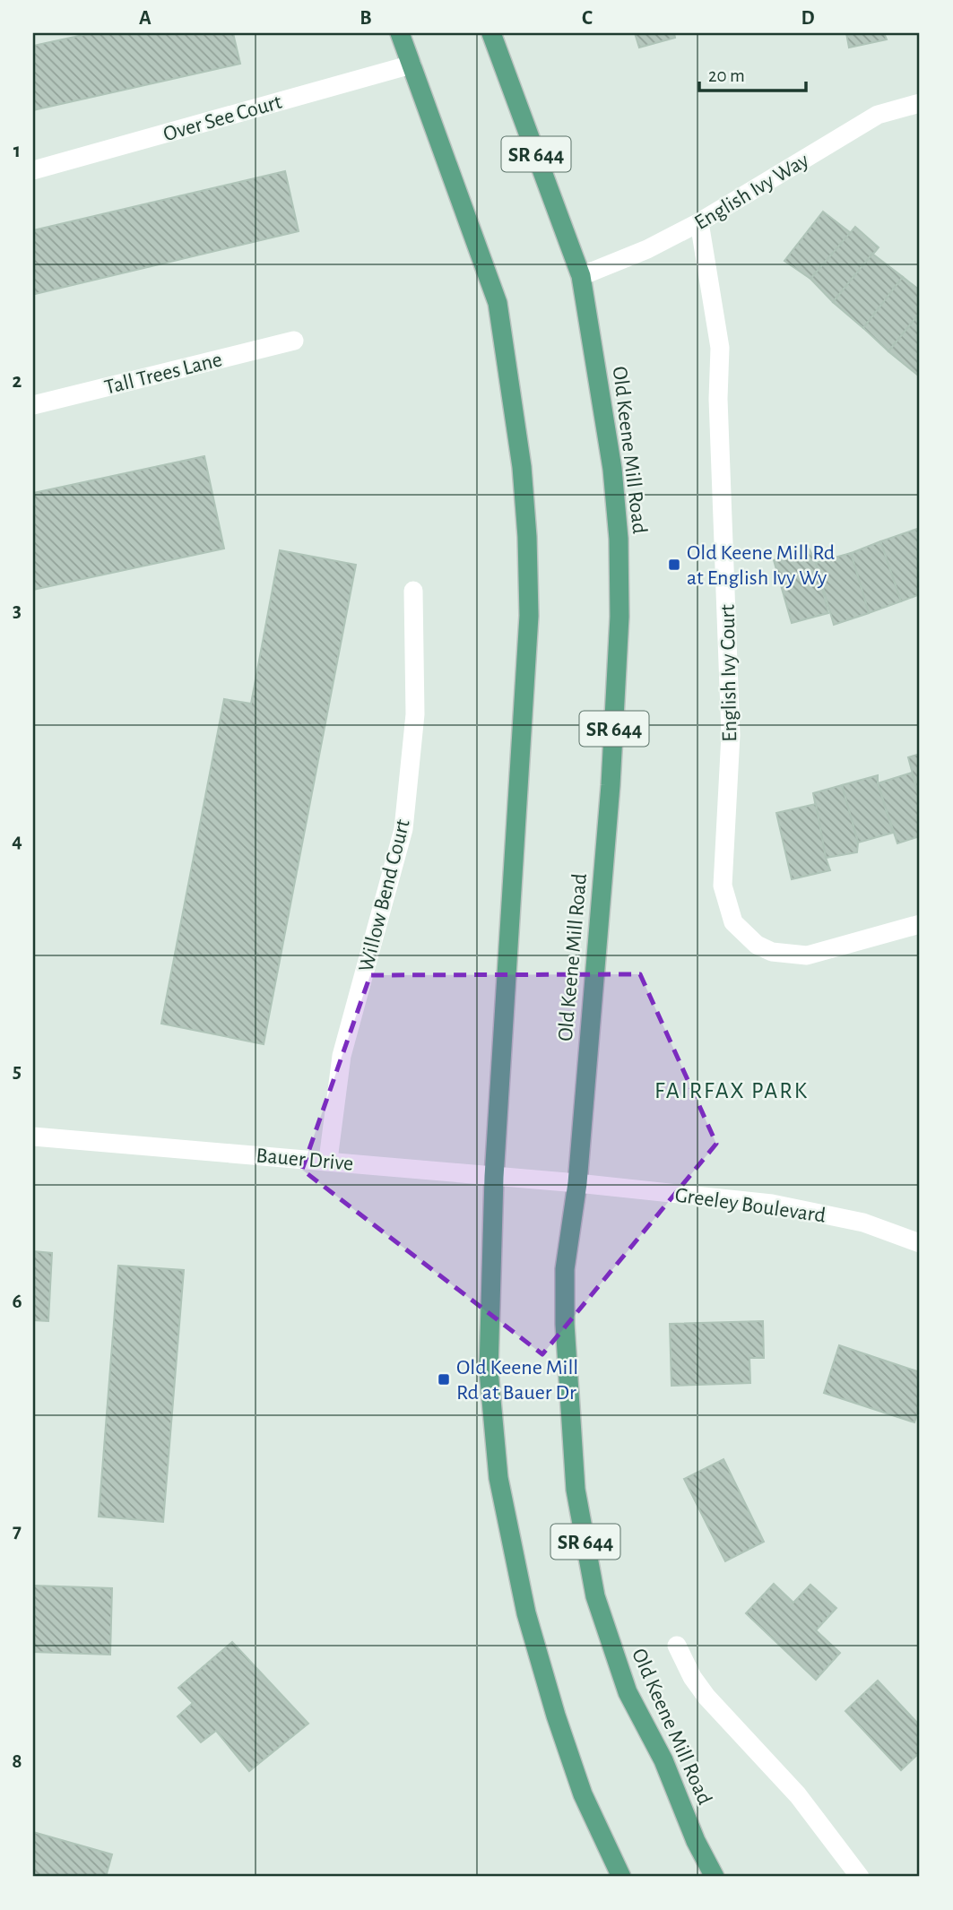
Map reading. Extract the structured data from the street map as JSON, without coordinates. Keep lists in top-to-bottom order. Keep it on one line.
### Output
{"streets":{"main road":["SR 644","Old Keene Mill Road"],"street":["Over See Court","English Ivy Way","Tall Trees Lane","English Ivy Court","Willow Bend Court","Bauer Drive","Greeley Boulevard"]},"crossings":[["English Ivy Way","Old Keene Mill Road"],["English Ivy Way","English Ivy Court"],["Old Keene Mill Road","Bauer Drive"],["Old Keene Mill Road","Greeley Boulevard"],["Willow Bend Court","Bauer Drive"],["Bauer Drive","Greeley Boulevard"]],"districts":["FAIRFAX PARK"],"places":{"transit":["Old Keene Mill Rd at English Ivy Wy","Old Keene Mill Rd at Bauer Dr"]},"scale_bar":"20 m","grid":{"columns":["A","B","C","D"],"rows":["1","2","3","4","5","6","7","8"]}}
